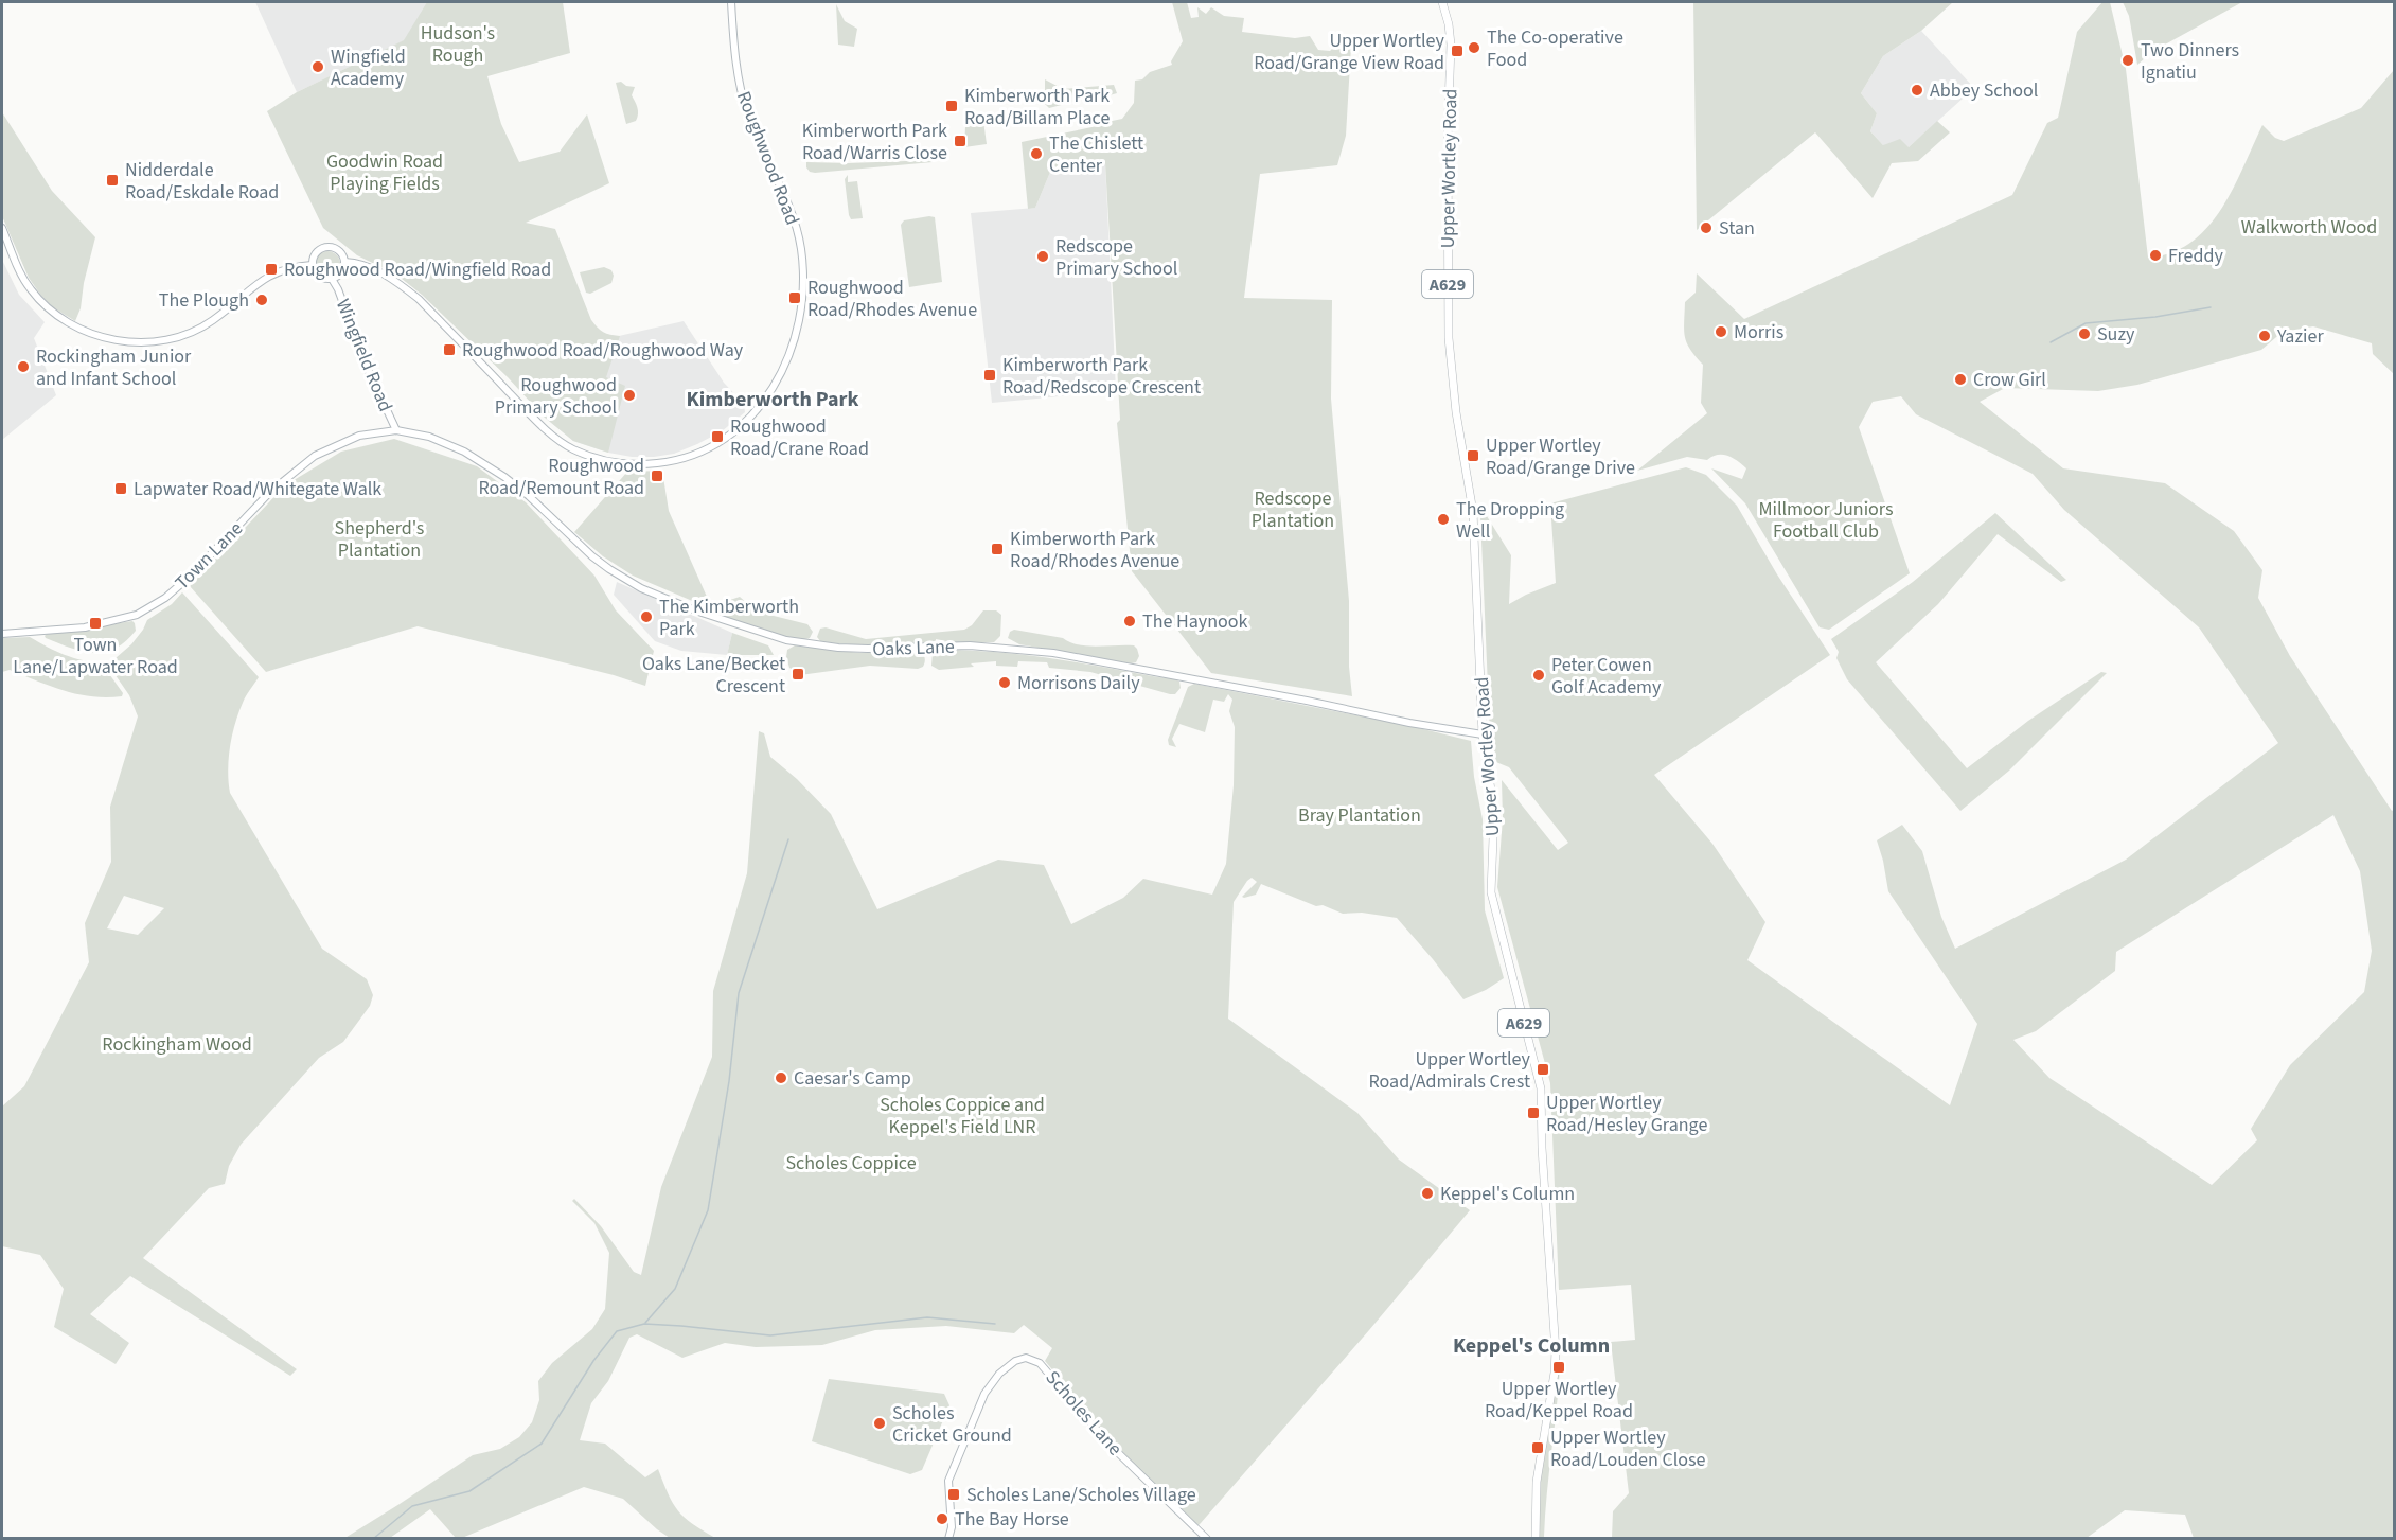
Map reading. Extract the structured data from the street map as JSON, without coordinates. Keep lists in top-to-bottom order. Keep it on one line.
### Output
{"streets":{"main road":["Upper Wortley Road","A629"],"street":["Roughwood Road","Wingfield Road","Town Lane","Oaks Lane","Scholes Lane"]},"crossings":[["Roughwood Road","Wingfield Road"],["Upper Wortley Road","Oaks Lane"],["Wingfield Road","Town Lane"],["Wingfield Road","Oaks Lane"],["Town Lane","Oaks Lane"]],"districts":["Kimberworth Park","Keppel's Column"],"parks":["Hudson's Rough","Goodwin Road Playing Fields","Walkworth Wood","Redscope Plantation","Millmoor Juniors Football Club","Shepherd's Plantation","Bray Plantation","Rockingham Wood","Scholes Coppice and Keppel's Field LNR","Scholes Coppice"],"places":{"other":["The Co-operative Food","Two Dinners Ignatiu","Wingfield Academy","Abbey School","The Chislett Center","Stan","Freddy","Redscope Primary School","The Plough","Morris","Suzy","Yazier","Rockingham Junior and Infant School","Crow Girl","Roughwood Primary School","The Dropping Well","The Kimberworth Park","The Haynook","Peter Cowen Golf Academy","Morrisons Daily","Caesar's Camp","Keppel's Column","Scholes Cricket Ground","The Bay Horse"],"transit":["Upper Wortley Road/Grange View Road","Kimberworth Park Road/Billam Place","Kimberworth Park Road/Warris Close","Nidderdale Road/Eskdale Road","Roughwood Road/Wingfield Road","Roughwood Road/Rhodes Avenue","Roughwood Road/Roughwood Way","Kimberworth Park Road/Redscope Crescent","Roughwood Road/Crane Road","Upper Wortley Road/Grange Drive","Roughwood Road/Remount Road","Lapwater Road/Whitegate Walk","Kimberworth Park Road/Rhodes Avenue","Town Lane/Lapwater Road","Oaks Lane/Becket Crescent","Upper Wortley Road/Admirals Crest","Upper Wortley Road/Hesley Grange","Upper Wortley Road/Keppel Road","Upper Wortley Road/Louden Close","Scholes Lane/Scholes Village"]}}
